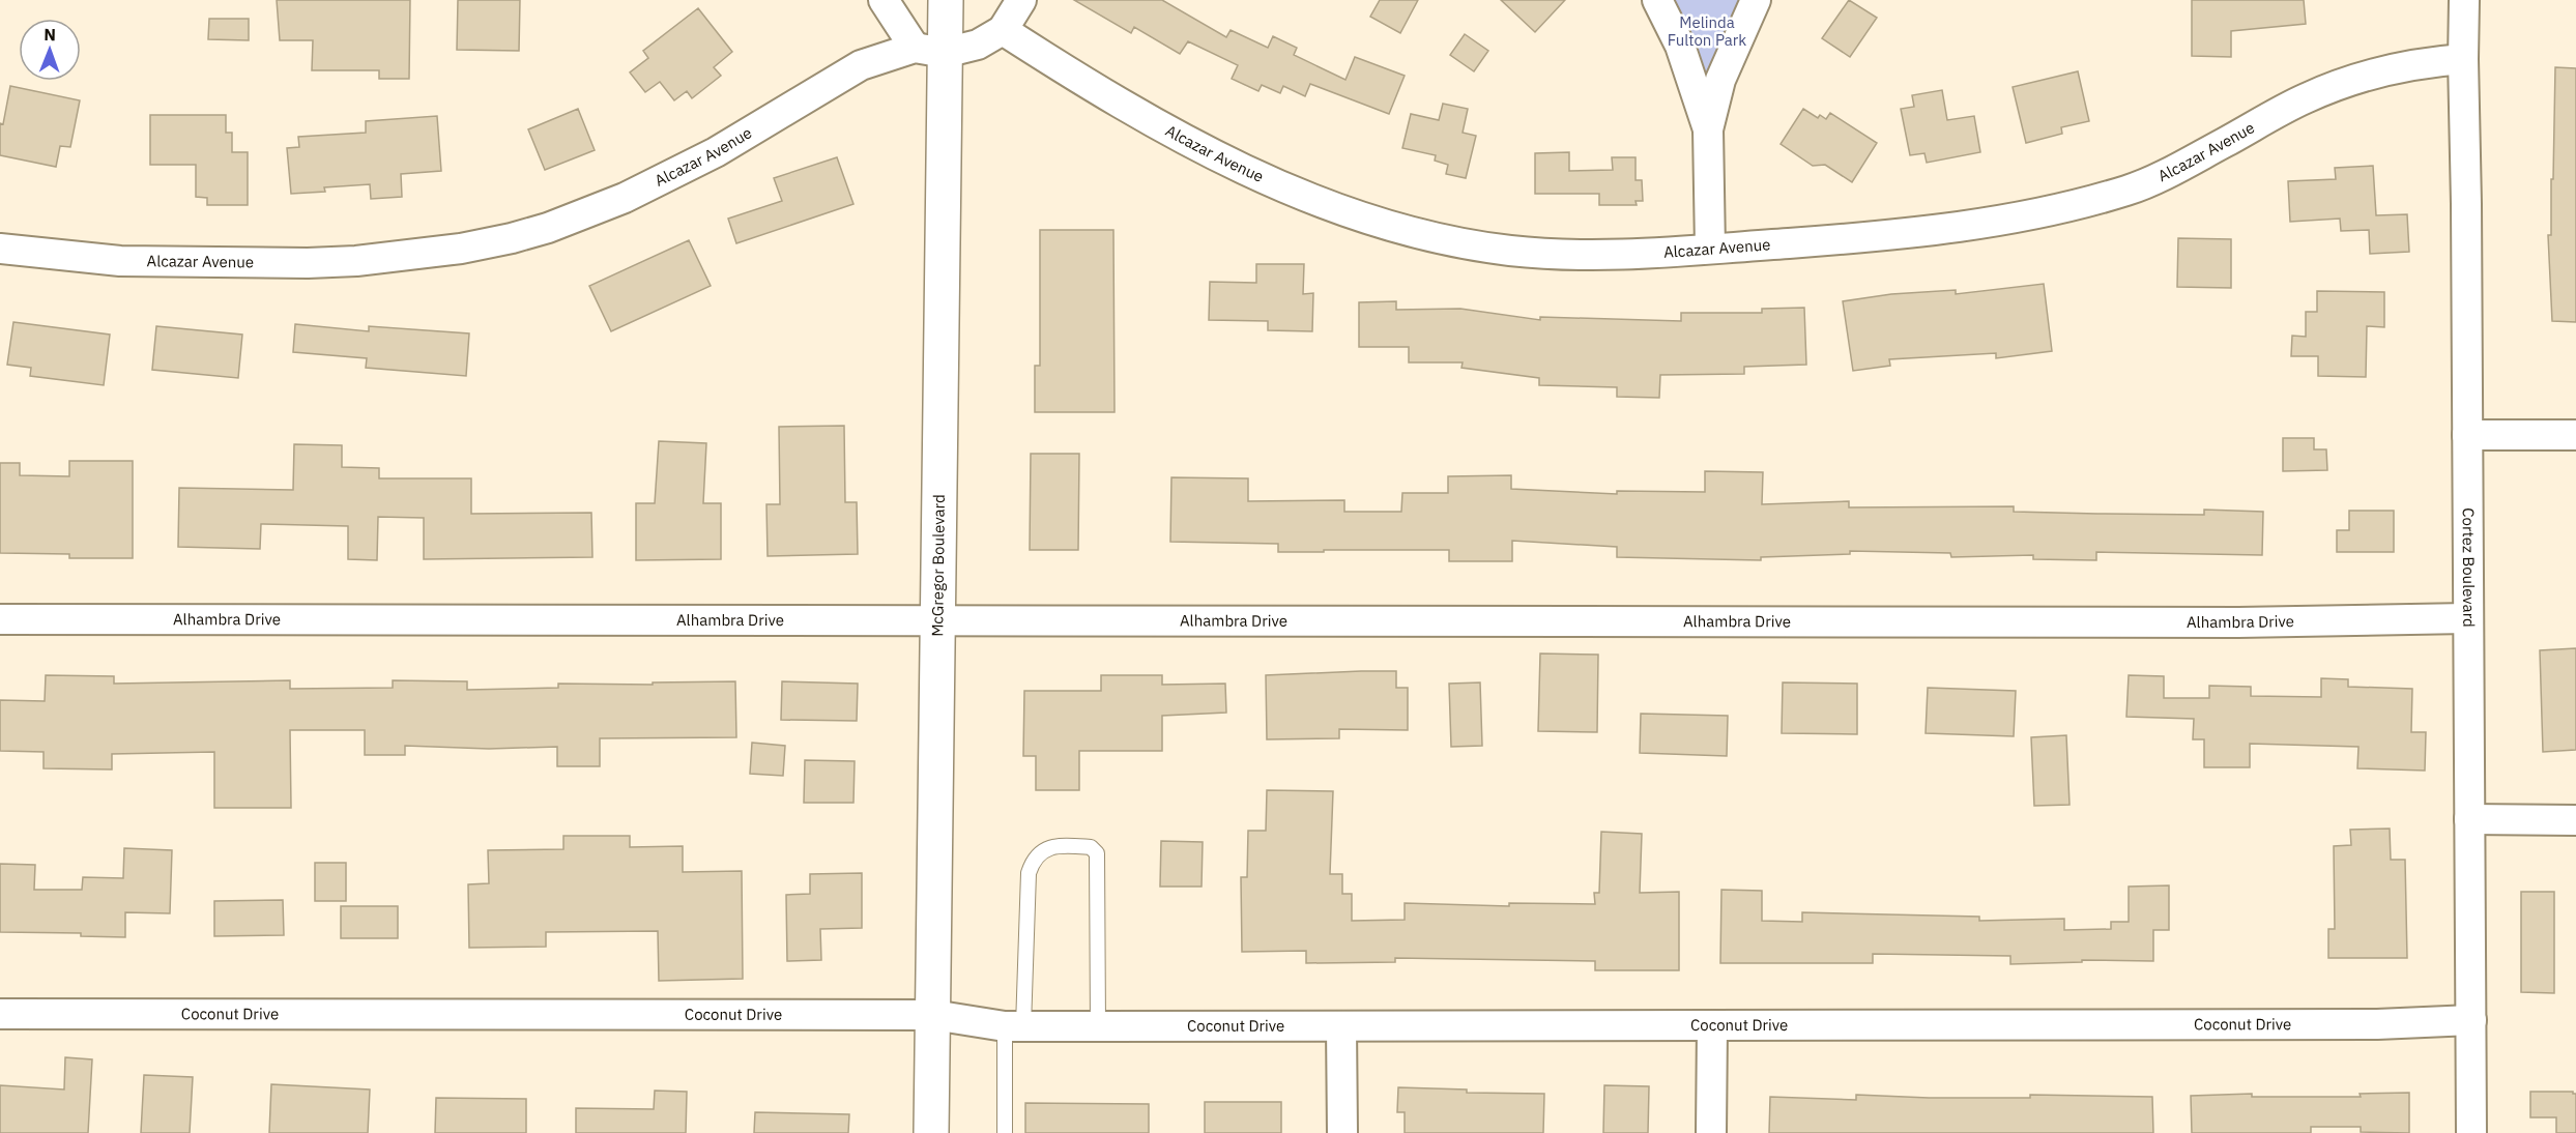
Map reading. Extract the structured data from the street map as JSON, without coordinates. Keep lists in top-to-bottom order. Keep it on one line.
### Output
{"streets":{"main road":["McGregor Boulevard"],"street":["Alcazar Avenue","Cortez Boulevard","Alhambra Drive","Coconut Drive"]},"crossings":[["Alcazar Avenue","McGregor Boulevard"],["Alcazar Avenue","Cortez Boulevard"],["McGregor Boulevard","Alhambra Drive"],["McGregor Boulevard","Coconut Drive"],["Cortez Boulevard","Alhambra Drive"],["Cortez Boulevard","Coconut Drive"]],"parks":["Melinda Fulton Park"],"north":"top"}
